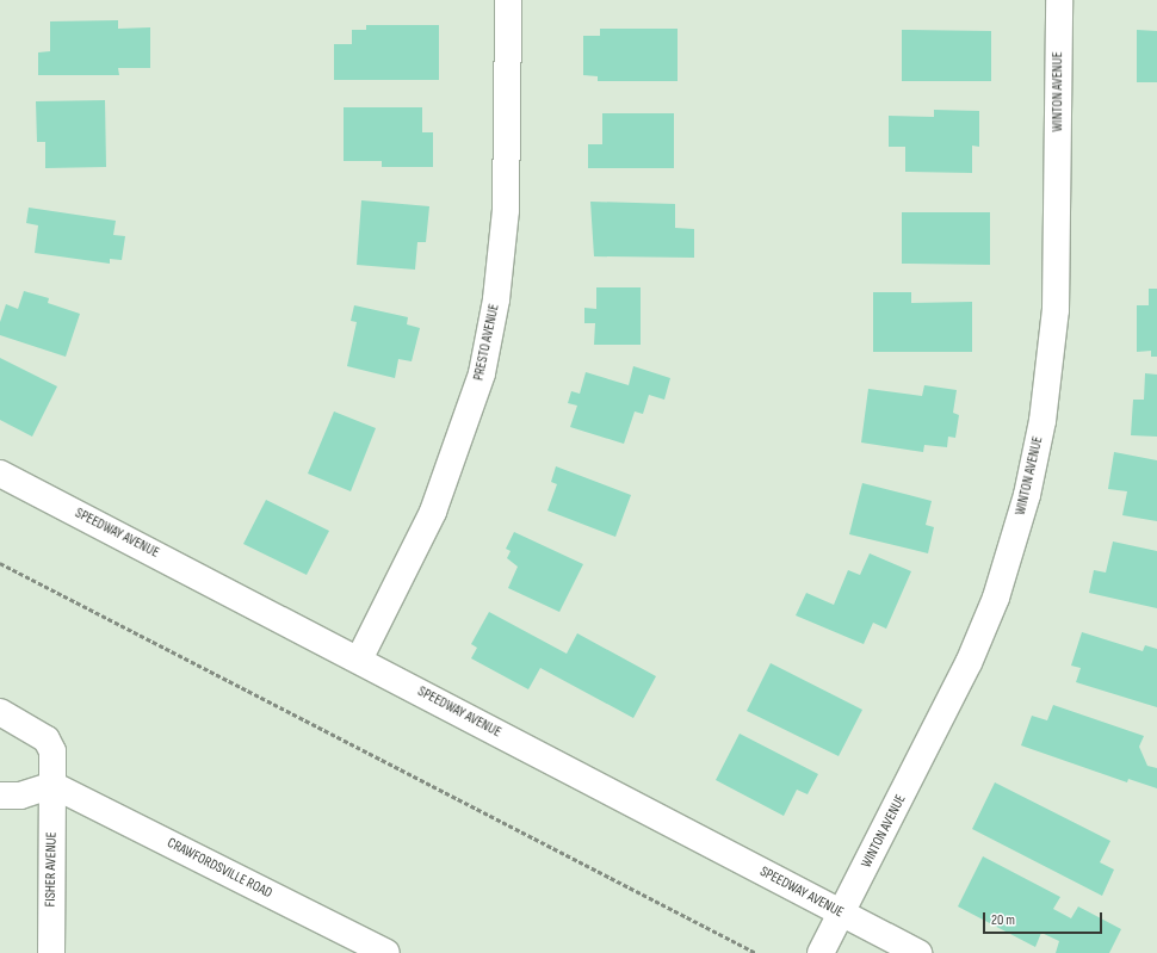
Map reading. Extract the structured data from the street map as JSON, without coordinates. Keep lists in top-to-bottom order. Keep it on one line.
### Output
{"streets":{"street":["WINTON AVENUE","PRESTO AVENUE","SPEEDWAY AVENUE","CRAWFORDSVILLE ROAD","FISHER AVENUE"]},"crossings":[["WINTON AVENUE","SPEEDWAY AVENUE"],["PRESTO AVENUE","SPEEDWAY AVENUE"],["CRAWFORDSVILLE ROAD","FISHER AVENUE"]],"scale_bar":"20 m"}
